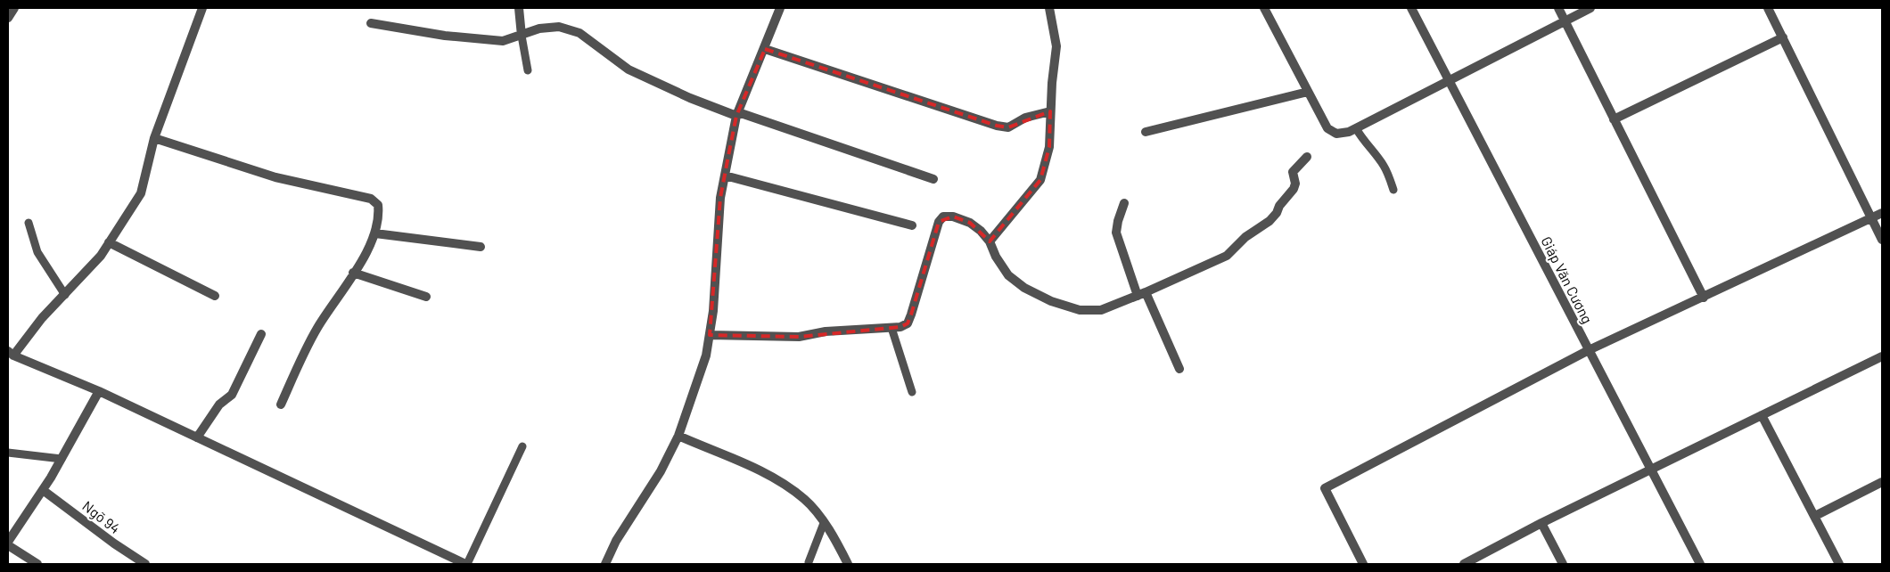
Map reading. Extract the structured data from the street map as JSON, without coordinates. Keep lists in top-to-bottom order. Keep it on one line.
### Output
{"streets":{"street":["Giáp Văn Cương","Ngõ 94"]}}
